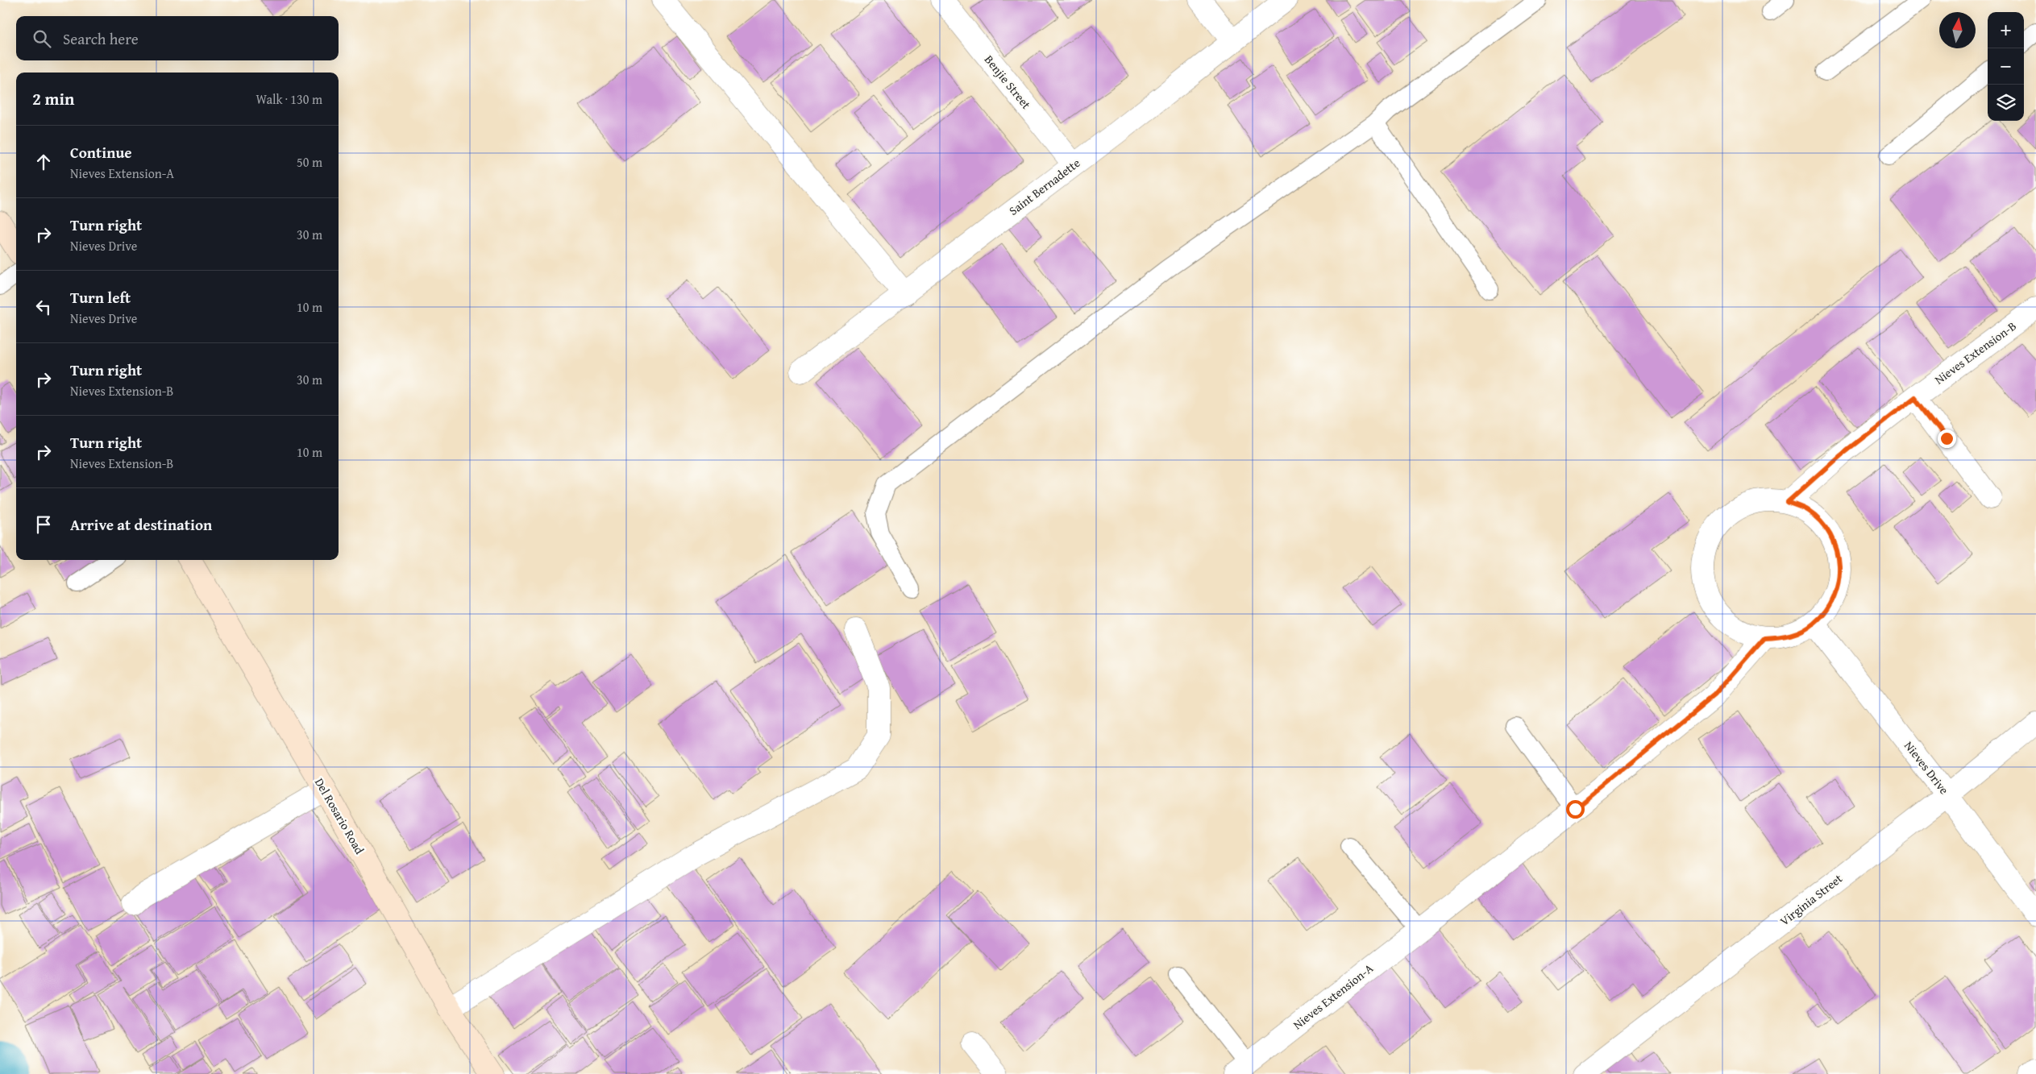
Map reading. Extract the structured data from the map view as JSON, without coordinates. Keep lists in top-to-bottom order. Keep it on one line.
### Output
{"streets":{"main road":["Del Rosario Road"],"street":["Benjie Street","Saint Bernadette","Nieves Extension-B","Nieves Drive","Virginia Street","Nieves Extension-A"]},"crossings":[["Benjie Street","Saint Bernadette"],["Nieves Extension-B","Nieves Drive"],["Nieves Extension-B","Nieves Extension-A"],["Nieves Drive","Virginia Street"],["Nieves Drive","Nieves Extension-A"]],"north":"top","page":{"map_buttons":["+","−"],"search":"Search here","heading":["2 min","Walk · 130 m"],"list":[["Continue","Nieves Extension-A","50 m"],["Turn right","Nieves Drive","30 m"],["Turn left","Nieves Drive","10 m"],["Turn right","Nieves Extension-B","30 m"],["Turn right","Nieves Extension-B","10 m"],"Arrive at destination"]}}
